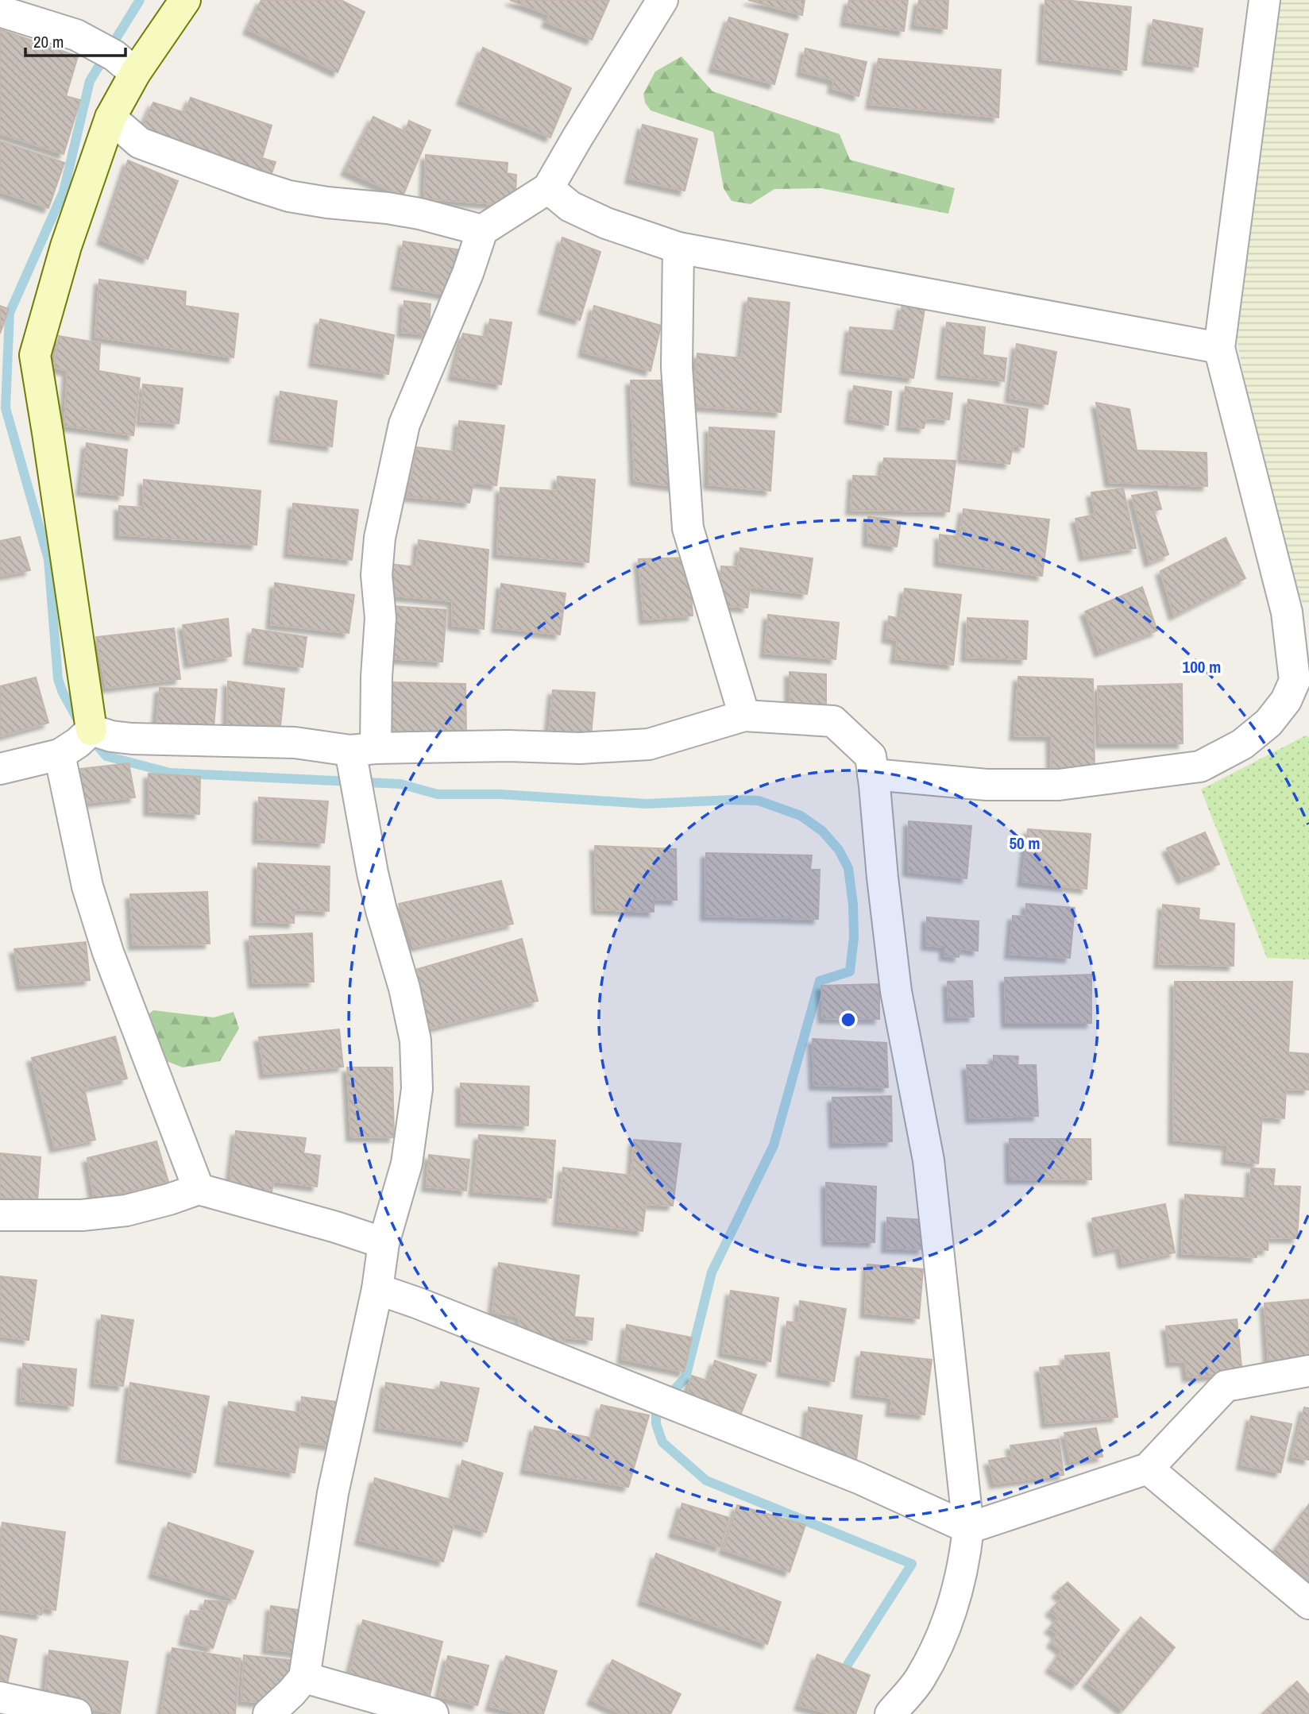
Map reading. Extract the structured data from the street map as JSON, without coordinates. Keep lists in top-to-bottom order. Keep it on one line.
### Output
{"scale_bar":"20 m","rings":["100 m","50 m"]}
